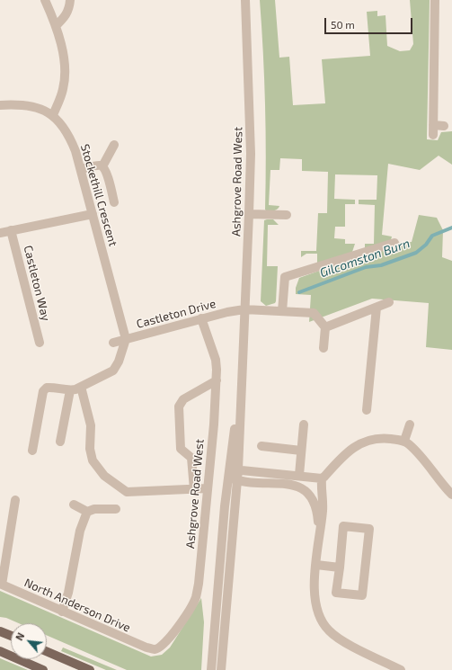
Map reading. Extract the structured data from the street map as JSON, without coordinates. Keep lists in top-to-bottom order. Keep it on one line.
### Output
{"streets":{"street":["Ashgrove Road West","Stockethill Crescent","Castleton Way","Castleton Drive","North Anderson Drive"]},"crossings":[["Ashgrove Road West","Castleton Drive"],["Ashgrove Road West","North Anderson Drive"],["Stockethill Crescent","Castleton Drive"]],"water":["Gilcomston Burn"],"scale_bar":"50 m","north":"top left"}
